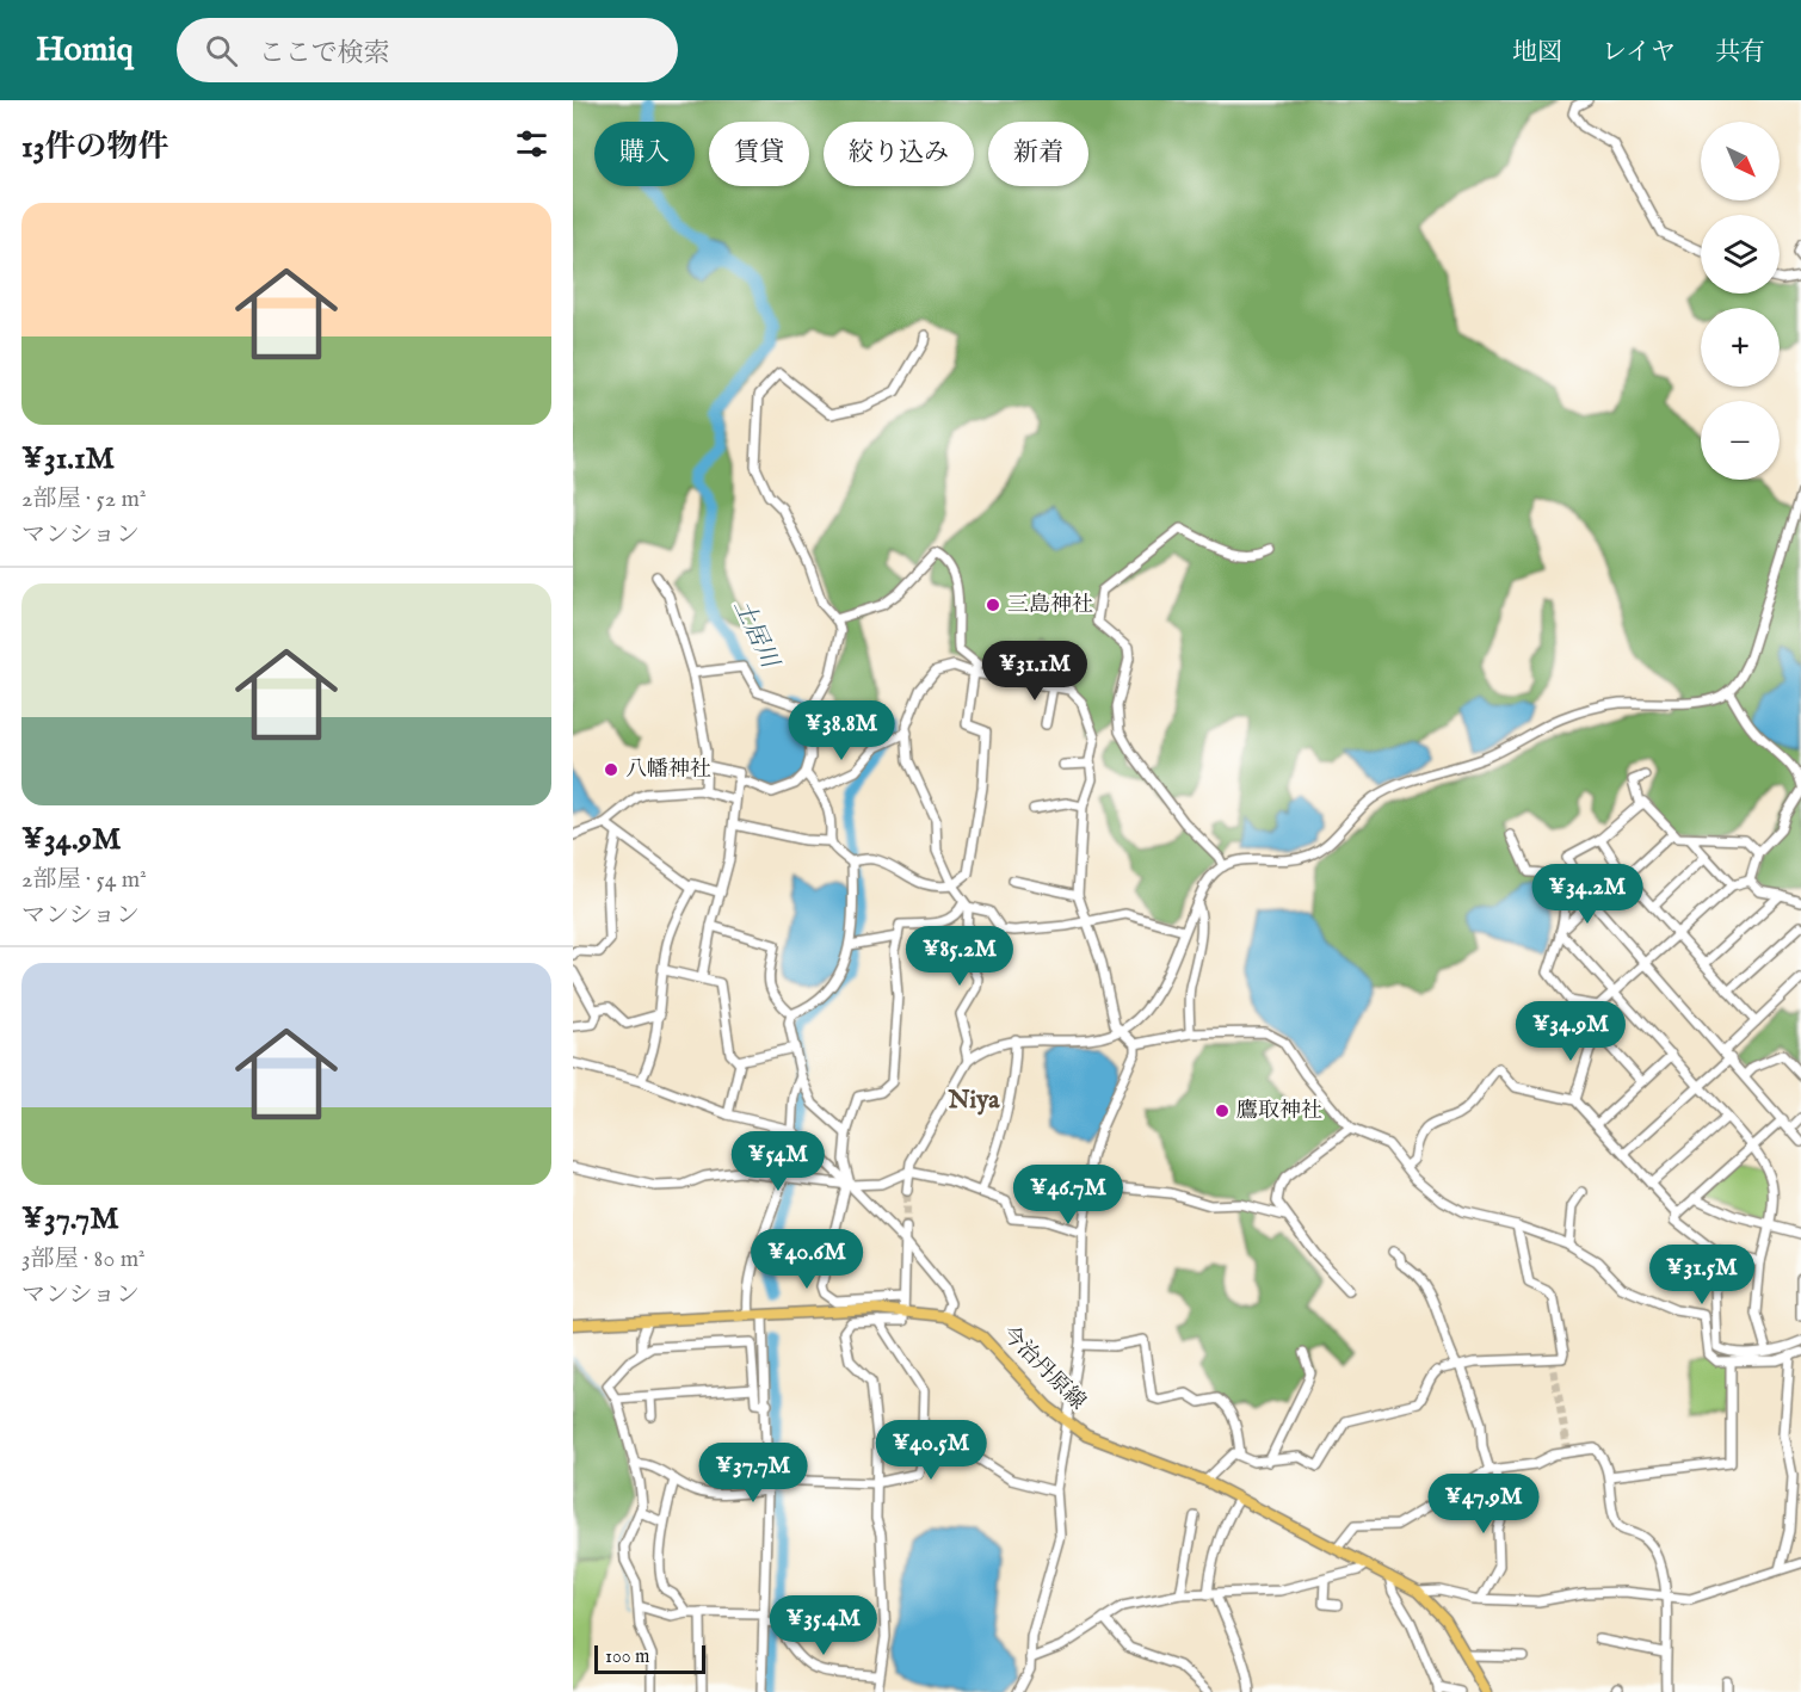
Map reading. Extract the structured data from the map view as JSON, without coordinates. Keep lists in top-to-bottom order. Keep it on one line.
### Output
{"streets":{"main road":["今治丹原線"]},"districts":["Niya"],"water":["土居川"],"places":["三島神社","八幡神社","鷹取神社"],"scale_bar":"100 m","north":"bottom right","page":{"header":"Homiq","search":"ここで検索","nav":["地図","レイヤ","共有"],"heading":"13件の物件","map_buttons":["+","−"],"chip":["購入","賃貸","絞り込み","新着"],"list":[{"name":"¥31.1M","note":"2部屋 · 52 m² · マンション"},{"name":"¥34.9M","note":"2部屋 · 54 m² · マンション"},{"name":"¥37.7M","note":"3部屋 · 80 m² · マンション"}],"price":["¥31.1M","¥38.8M","¥34.2M","¥85.2M","¥34.9M","¥54M","¥46.7M","¥40.6M","¥31.5M","¥40.5M","¥37.7M","¥47.9M","¥35.4M"],"scale":"100 m"}}
